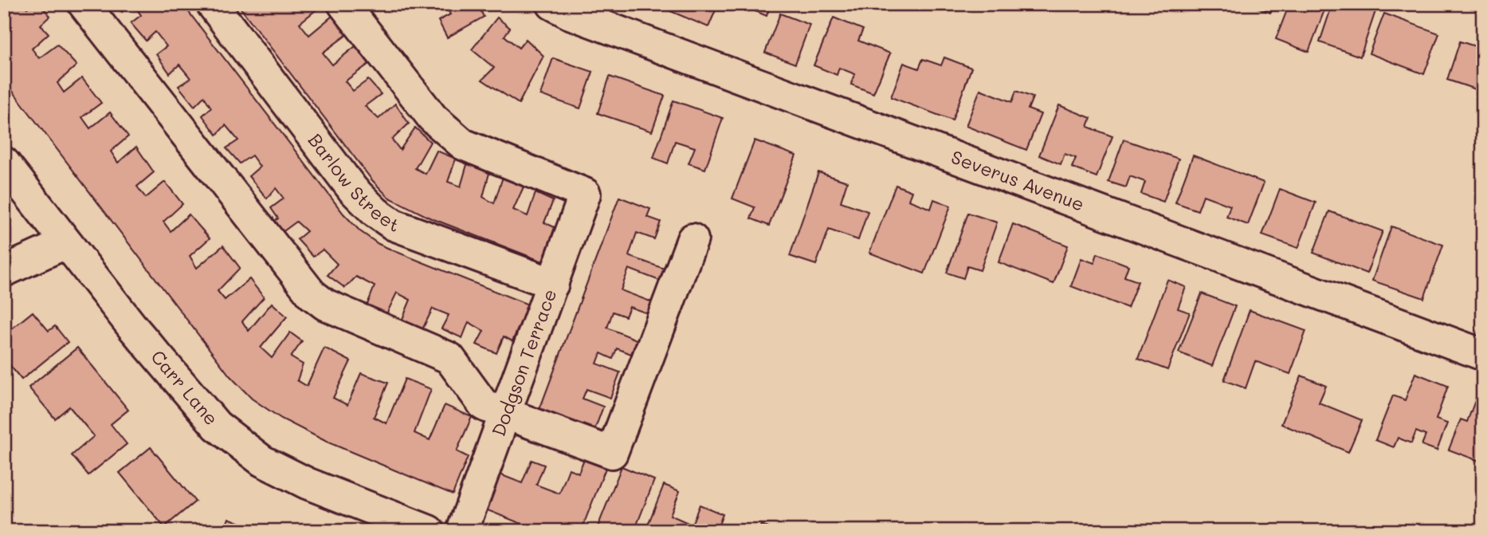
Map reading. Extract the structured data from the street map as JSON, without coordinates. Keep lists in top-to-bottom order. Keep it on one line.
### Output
{"streets":{"street":["Barlow Street","Severus Avenue","Dodgson Terrace","Carr Lane"]},"crossings":[["Barlow Street","Dodgson Terrace"]]}
